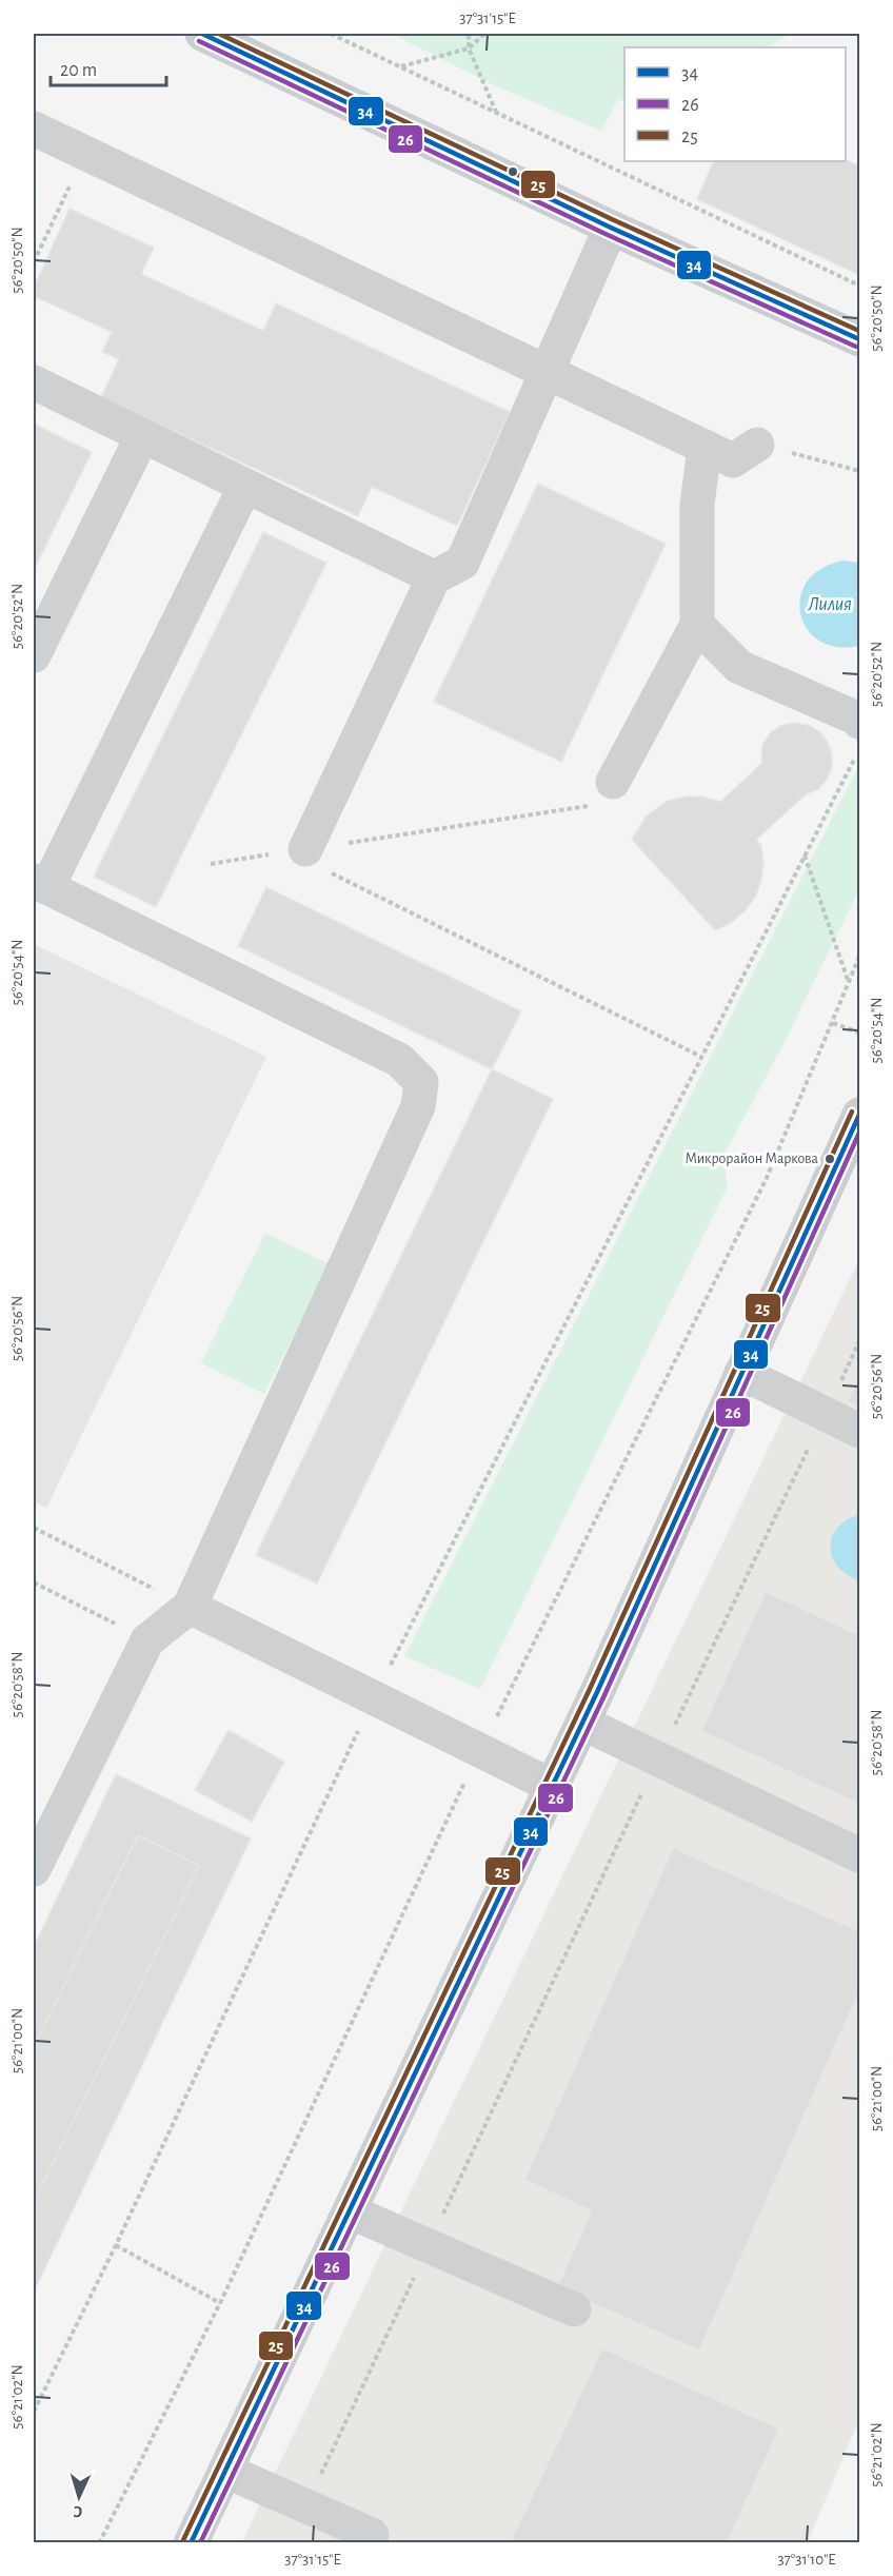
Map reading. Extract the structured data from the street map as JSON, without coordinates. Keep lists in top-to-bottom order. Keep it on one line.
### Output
{"water":["Лилия"],"places":["Микрорайон Маркова"],"lines":["transit line 34","transit line 25","transit line 26"],"legend":["34","26","25"],"scale_bar":"20 m","north":"bottom","coordinates":["37°31'15\"E","56°20'50\"N","56°20'52\"N","56°20'54\"N","56°20'56\"N","56°20'58\"N","56°21'00\"N","56°21'02\"N","37°31'10\"E"]}
